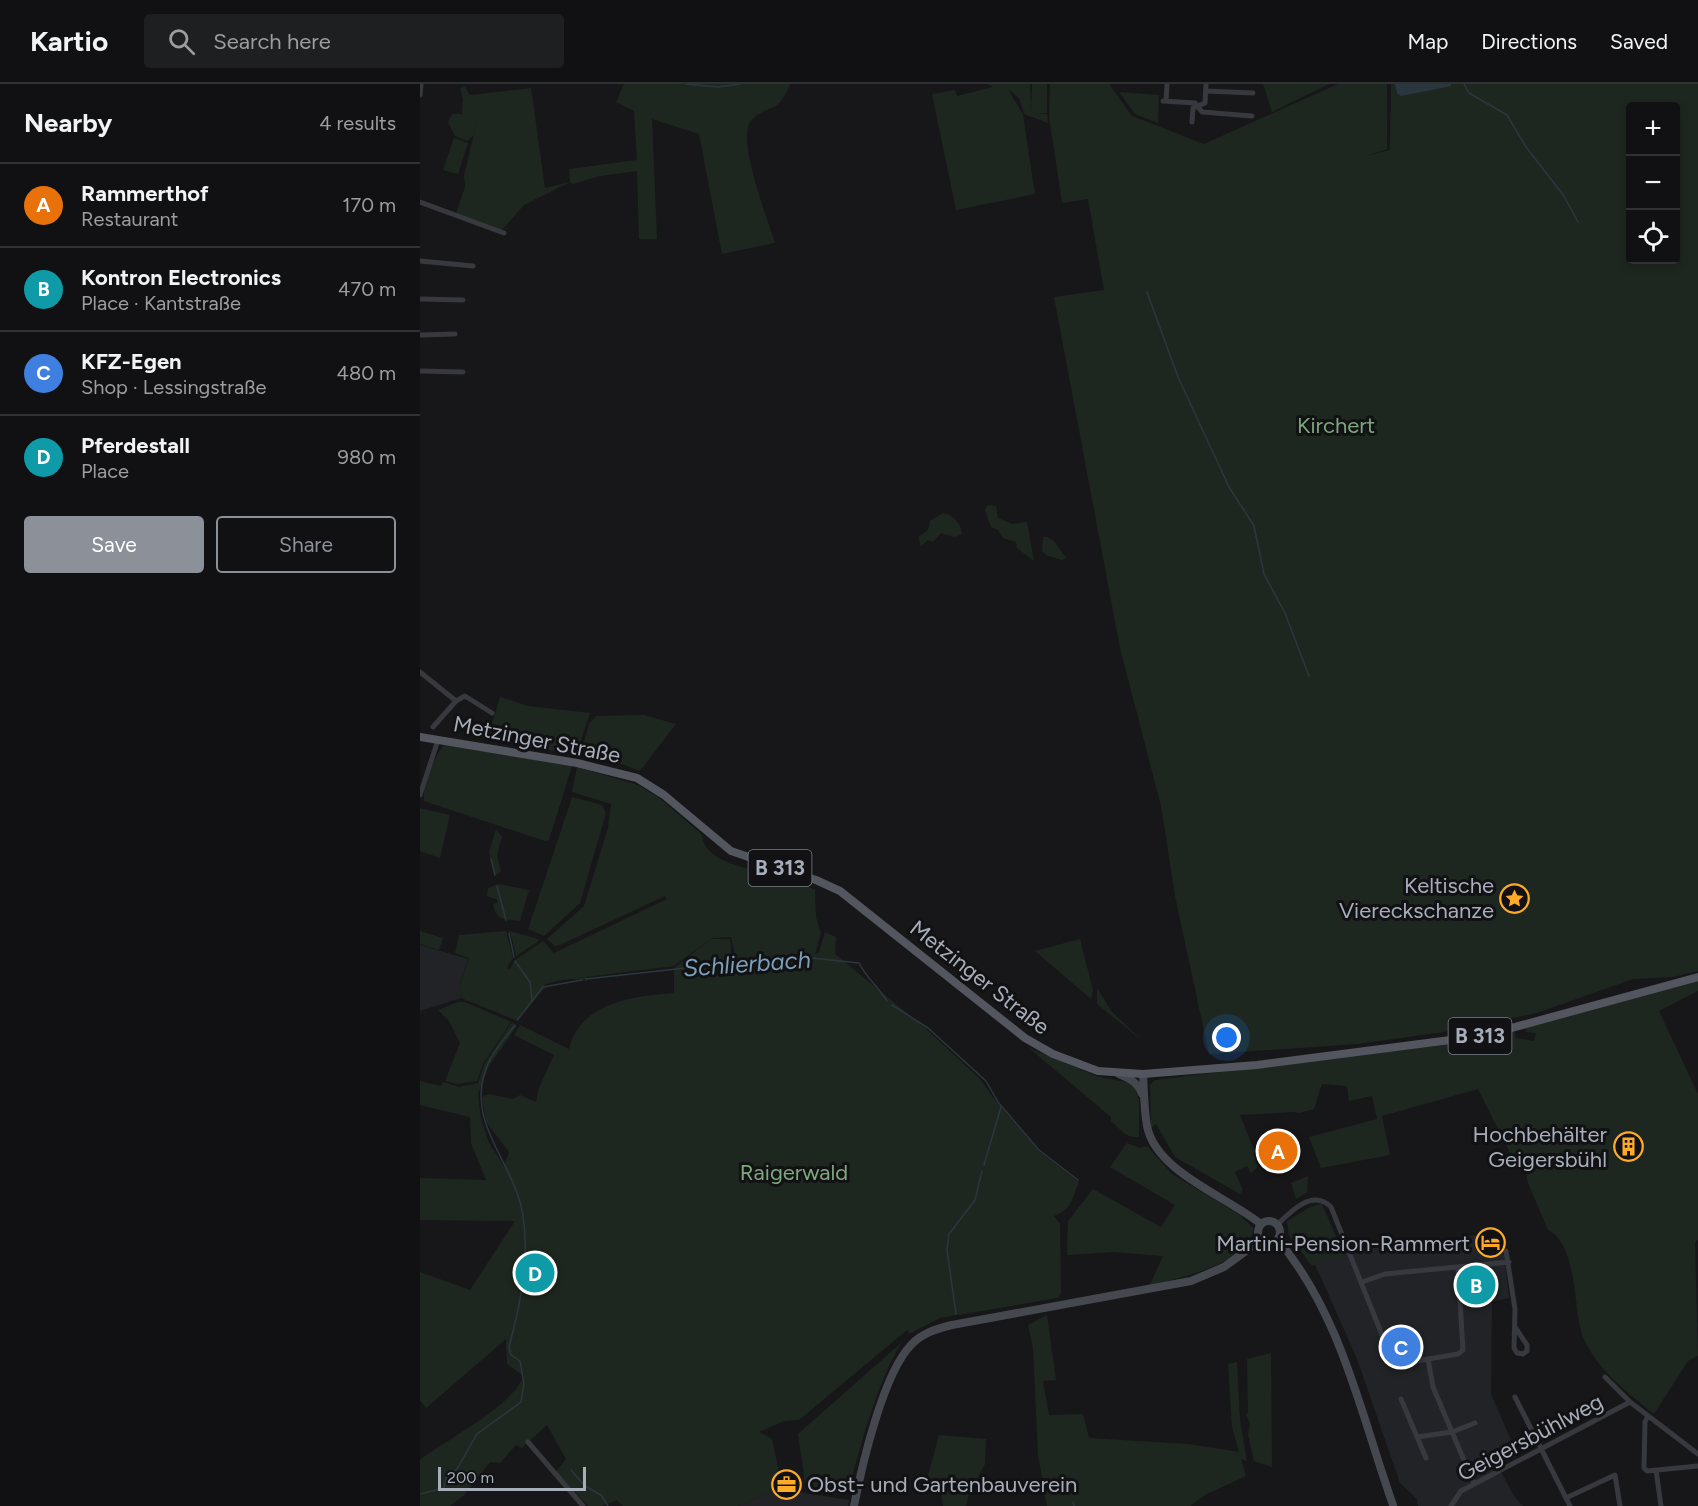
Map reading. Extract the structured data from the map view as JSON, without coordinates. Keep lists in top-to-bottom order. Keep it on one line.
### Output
{"streets":{"main road":["Metzinger Straße","B 313"],"street":["Geigersbühlweg"]},"water":["Schlierbach"],"parks":["Kirchert","Raigerwald"],"places":{"place":["Keltische Viereckschanze"],"building":["Hochbehälter Geigersbühl"],"hotel":["Martini-Pension-Rammert"],"office":["Obst- und Gartenbauverein"]},"scale_bar":"200 m","page":{"header":"Kartio","search":"Search here","nav":["Map","Directions","Saved"],"heading":["Nearby","4 results"],"map_buttons":["+","−"],"list":[{"mark":"A","name":"Rammerthof","note":"Restaurant","value":"170 m"},{"mark":"B","name":"Kontron Electronics","note":"Place · Kantstraße","value":"470 m"},{"mark":"C","name":"KFZ-Egen","note":"Shop · Lessingstraße","value":"480 m"},{"mark":"D","name":"Pferdestall","note":"Place","value":"980 m"}],"buttons":["Save","Share"],"pins":["A","D","B","C"],"scale":"200 m"}}
